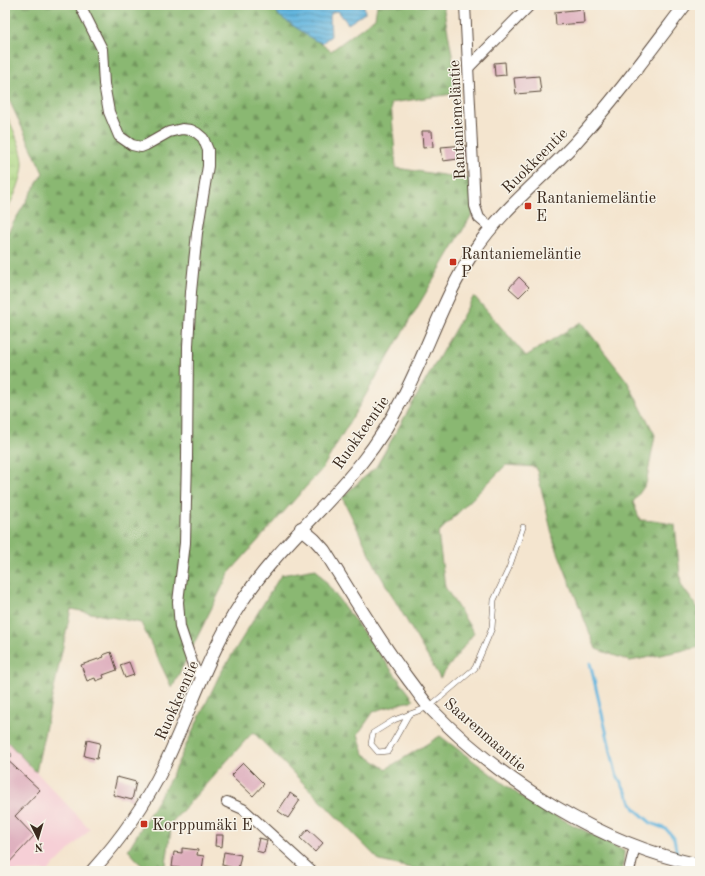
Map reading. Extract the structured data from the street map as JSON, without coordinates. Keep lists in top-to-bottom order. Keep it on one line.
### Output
{"streets":{"street":["Rantaniemeläntie","Ruokkeentie","Saarenmaantie"]},"crossings":[["Rantaniemeläntie","Ruokkeentie"],["Ruokkeentie","Saarenmaantie"]],"places":{"transit":["Rantaniemeläntie E","Rantaniemeläntie P","Korppumäki E"]},"north":"bottom"}
